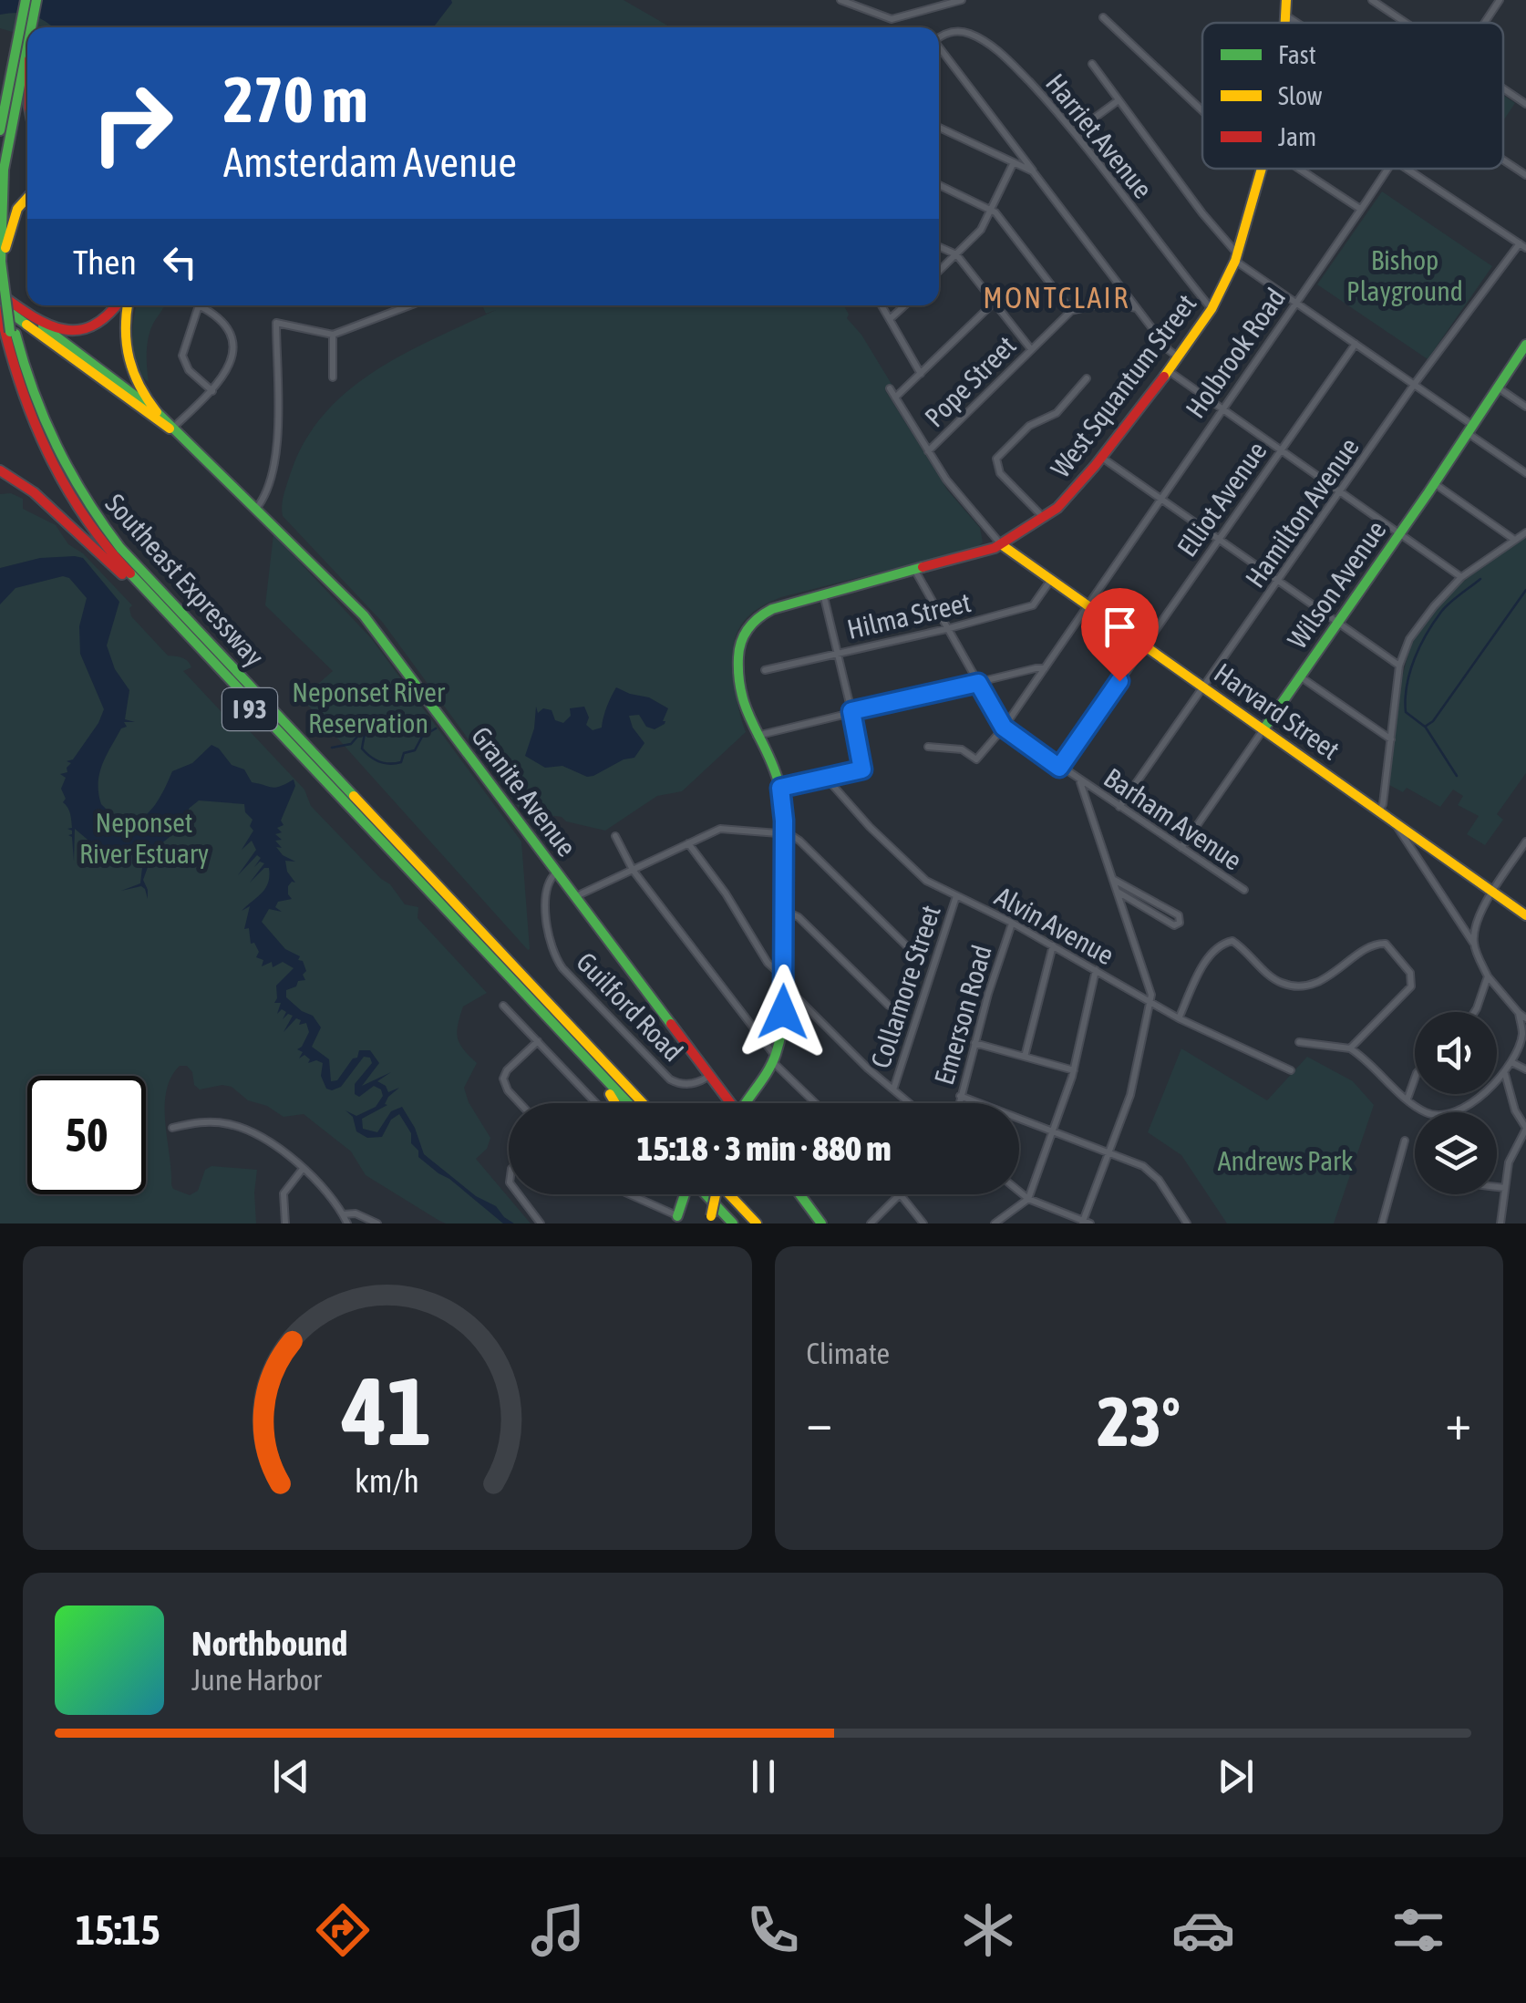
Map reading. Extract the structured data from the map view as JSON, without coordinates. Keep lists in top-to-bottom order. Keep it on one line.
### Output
{"streets":{"main road":["West Squantum Street","Southeast Expressway","Wilson Avenue","I 93","Harvard Street","Granite Avenue"],"street":["Harriet Avenue","Holbrook Road","Pope Street","Elliot Avenue","Hamilton Avenue","Hilma Street","Barham Avenue","Alvin Avenue","Collamore Street","Guilford Road","Emerson Road"]},"crossings":[["Harriet Avenue","West Squantum Street"],["Holbrook Road","Harvard Street"],["Holbrook Road","Barham Avenue"],["West Squantum Street","Harvard Street"],["West Squantum Street","Barham Avenue"],["Elliot Avenue","Harvard Street"],["Elliot Avenue","Barham Avenue"],["Hamilton Avenue","Harvard Street"],["Hamilton Avenue","Barham Avenue"],["Southeast Expressway","I 93"],["Wilson Avenue","Harvard Street"],["Wilson Avenue","Barham Avenue"],["Hilma Street","Harvard Street"],["Hilma Street","Barham Avenue"],["I 93","Granite Avenue"],["Granite Avenue","Guilford Road"],["Alvin Avenue","Collamore Street"],["Alvin Avenue","Emerson Road"]],"districts":["MONTCLAIR"],"parks":["Bishop Playground","Neponset River Reservation","Neponset River Estuary","Andrews Park"],"legend":["Fast","Slow","Jam"],"page":{"turn":["270 m","Amsterdam Avenue"],"then":"Then","limit":"50","trip":"15:18 · 3 min · 880 m","tile":"Climate","heat":["−","23°","+"],"song":["Northbound","June Harbor"],"tabs":"15:15","gauge":["41","km/h"]}}
